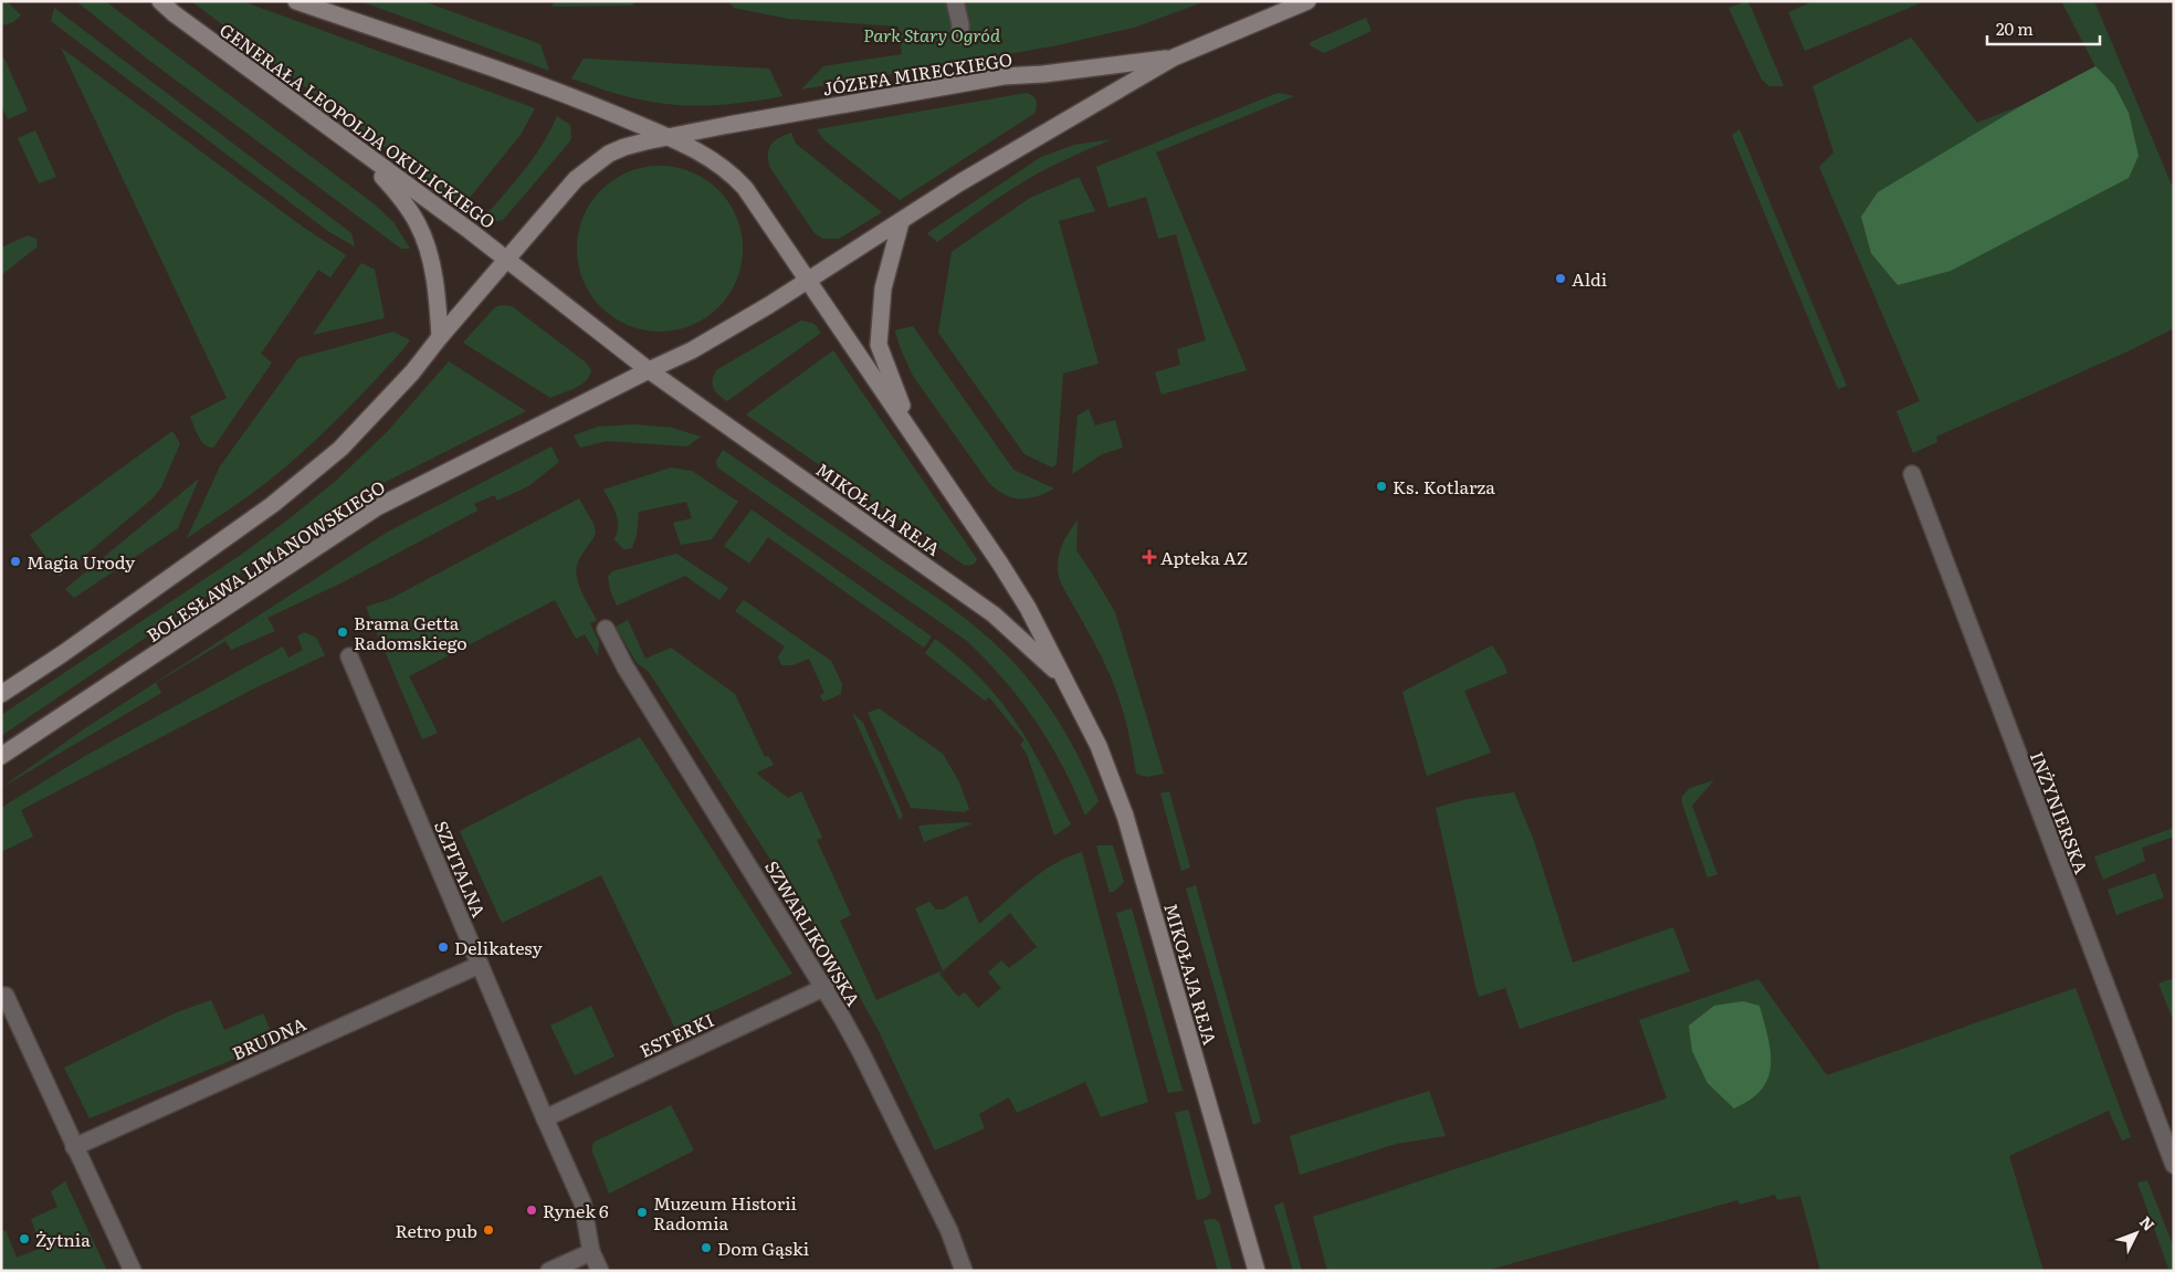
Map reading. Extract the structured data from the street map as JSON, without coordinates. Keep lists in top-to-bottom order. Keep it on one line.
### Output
{"streets":{"main road":["JÓZEFA MIRECKIEGO","GENERAŁA LEOPOLDA OKULICKIEGO","MIKOŁAJA REJA","BOLESŁAWA LIMANOWSKIEGO"],"street":["INŻYNIERSKA","SZPITALNA","SZWARLIKOWSKA","ESTERKI","BRUDNA"]},"crossings":[["JÓZEFA MIRECKIEGO","GENERAŁA LEOPOLDA OKULICKIEGO"],["JÓZEFA MIRECKIEGO","MIKOŁAJA REJA"],["JÓZEFA MIRECKIEGO","BOLESŁAWA LIMANOWSKIEGO"],["GENERAŁA LEOPOLDA OKULICKIEGO","MIKOŁAJA REJA"],["GENERAŁA LEOPOLDA OKULICKIEGO","BOLESŁAWA LIMANOWSKIEGO"],["MIKOŁAJA REJA","BOLESŁAWA LIMANOWSKIEGO"],["SZPITALNA","ESTERKI"],["SZPITALNA","BRUDNA"],["SZWARLIKOWSKA","ESTERKI"]],"parks":["Park Stary Ogród"],"places":{"other":["Aldi","Ks. Kotlarza","Magia Urody","Brama Getta Radomskiego","Delikatesy","Rynek 6","Muzeum Historii Radomia","Retro pub","Żytnia","Dom Gąski"],"health":["Apteka AZ"]},"scale_bar":"20 m","north":"top right"}
